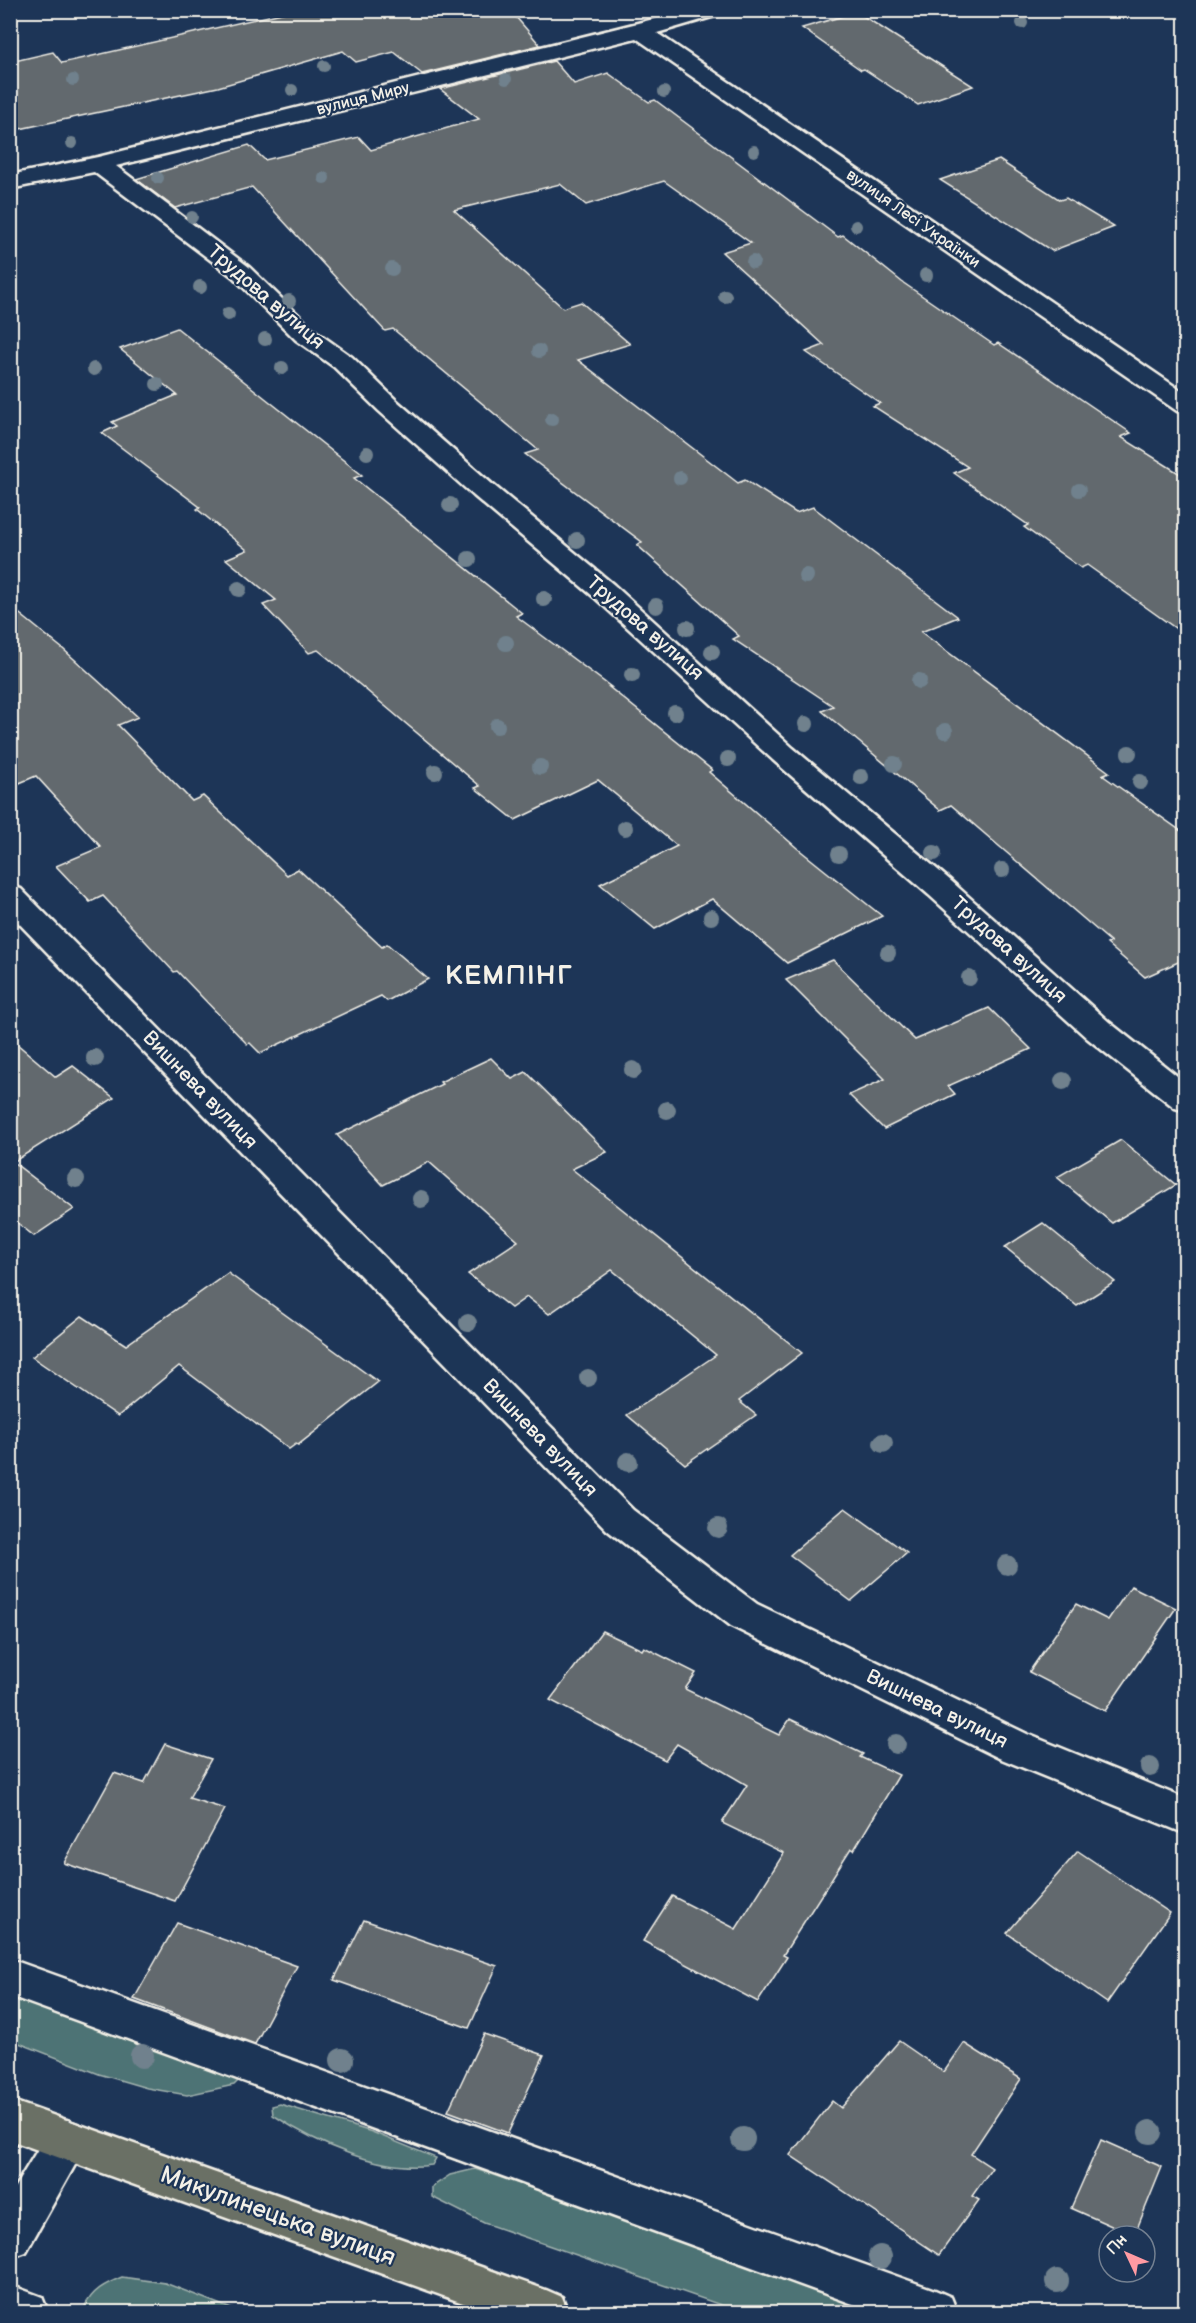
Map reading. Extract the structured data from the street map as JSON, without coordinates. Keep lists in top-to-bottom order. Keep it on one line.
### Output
{"streets":{"highway":["Микулинецька вулиця"],"street":["вулиця Миру","вулиця Лесі Українки","Трудова вулиця","Вишнева вулиця"]},"crossings":[["вулиця Миру","вулиця Лесі Українки"],["вулиця Миру","Трудова вулиця"]],"districts":["КЕМПІНГ"],"north":"top left"}
